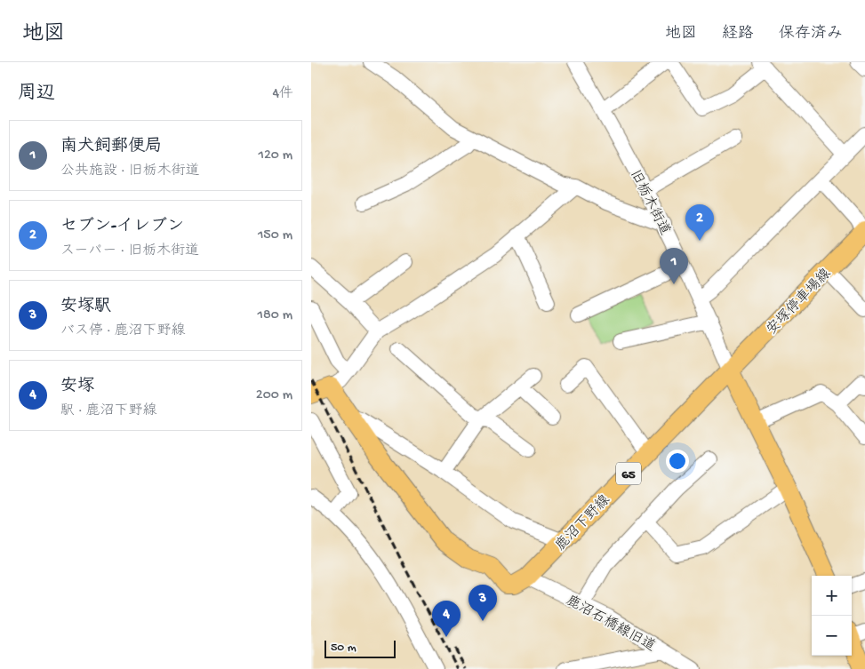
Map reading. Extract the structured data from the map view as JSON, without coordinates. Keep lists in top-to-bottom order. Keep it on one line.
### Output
{"streets":{"main road":["安塚停車場線","65","鹿沼下野線"],"street":["旧栃木街道","鹿沼石橋線旧道"]},"crossings":[["旧栃木街道","安塚停車場線"],["旧栃木街道","鹿沼下野線"],["安塚停車場線","鹿沼下野線"],["鹿沼下野線","鹿沼石橋線旧道"]],"scale_bar":"50 m","page":{"header":"地図","nav":["地図","経路","保存済み"],"heading":["周辺","4件"],"list":[{"mark":"1","name":"南犬飼郵便局","note":"公共施設 · 旧栃木街道","value":"120 m"},{"mark":"2","name":"セブン-イレブン","note":"スーパー · 旧栃木街道","value":"150 m"},{"mark":"3","name":"安塚駅","note":"バス停 · 鹿沼下野線","value":"180 m"},{"mark":"4","name":"安塚","note":"駅 · 鹿沼下野線","value":"200 m"}],"pins":["2","1","3","4"],"map_buttons":["+","−"],"scale":"50 m"}}
